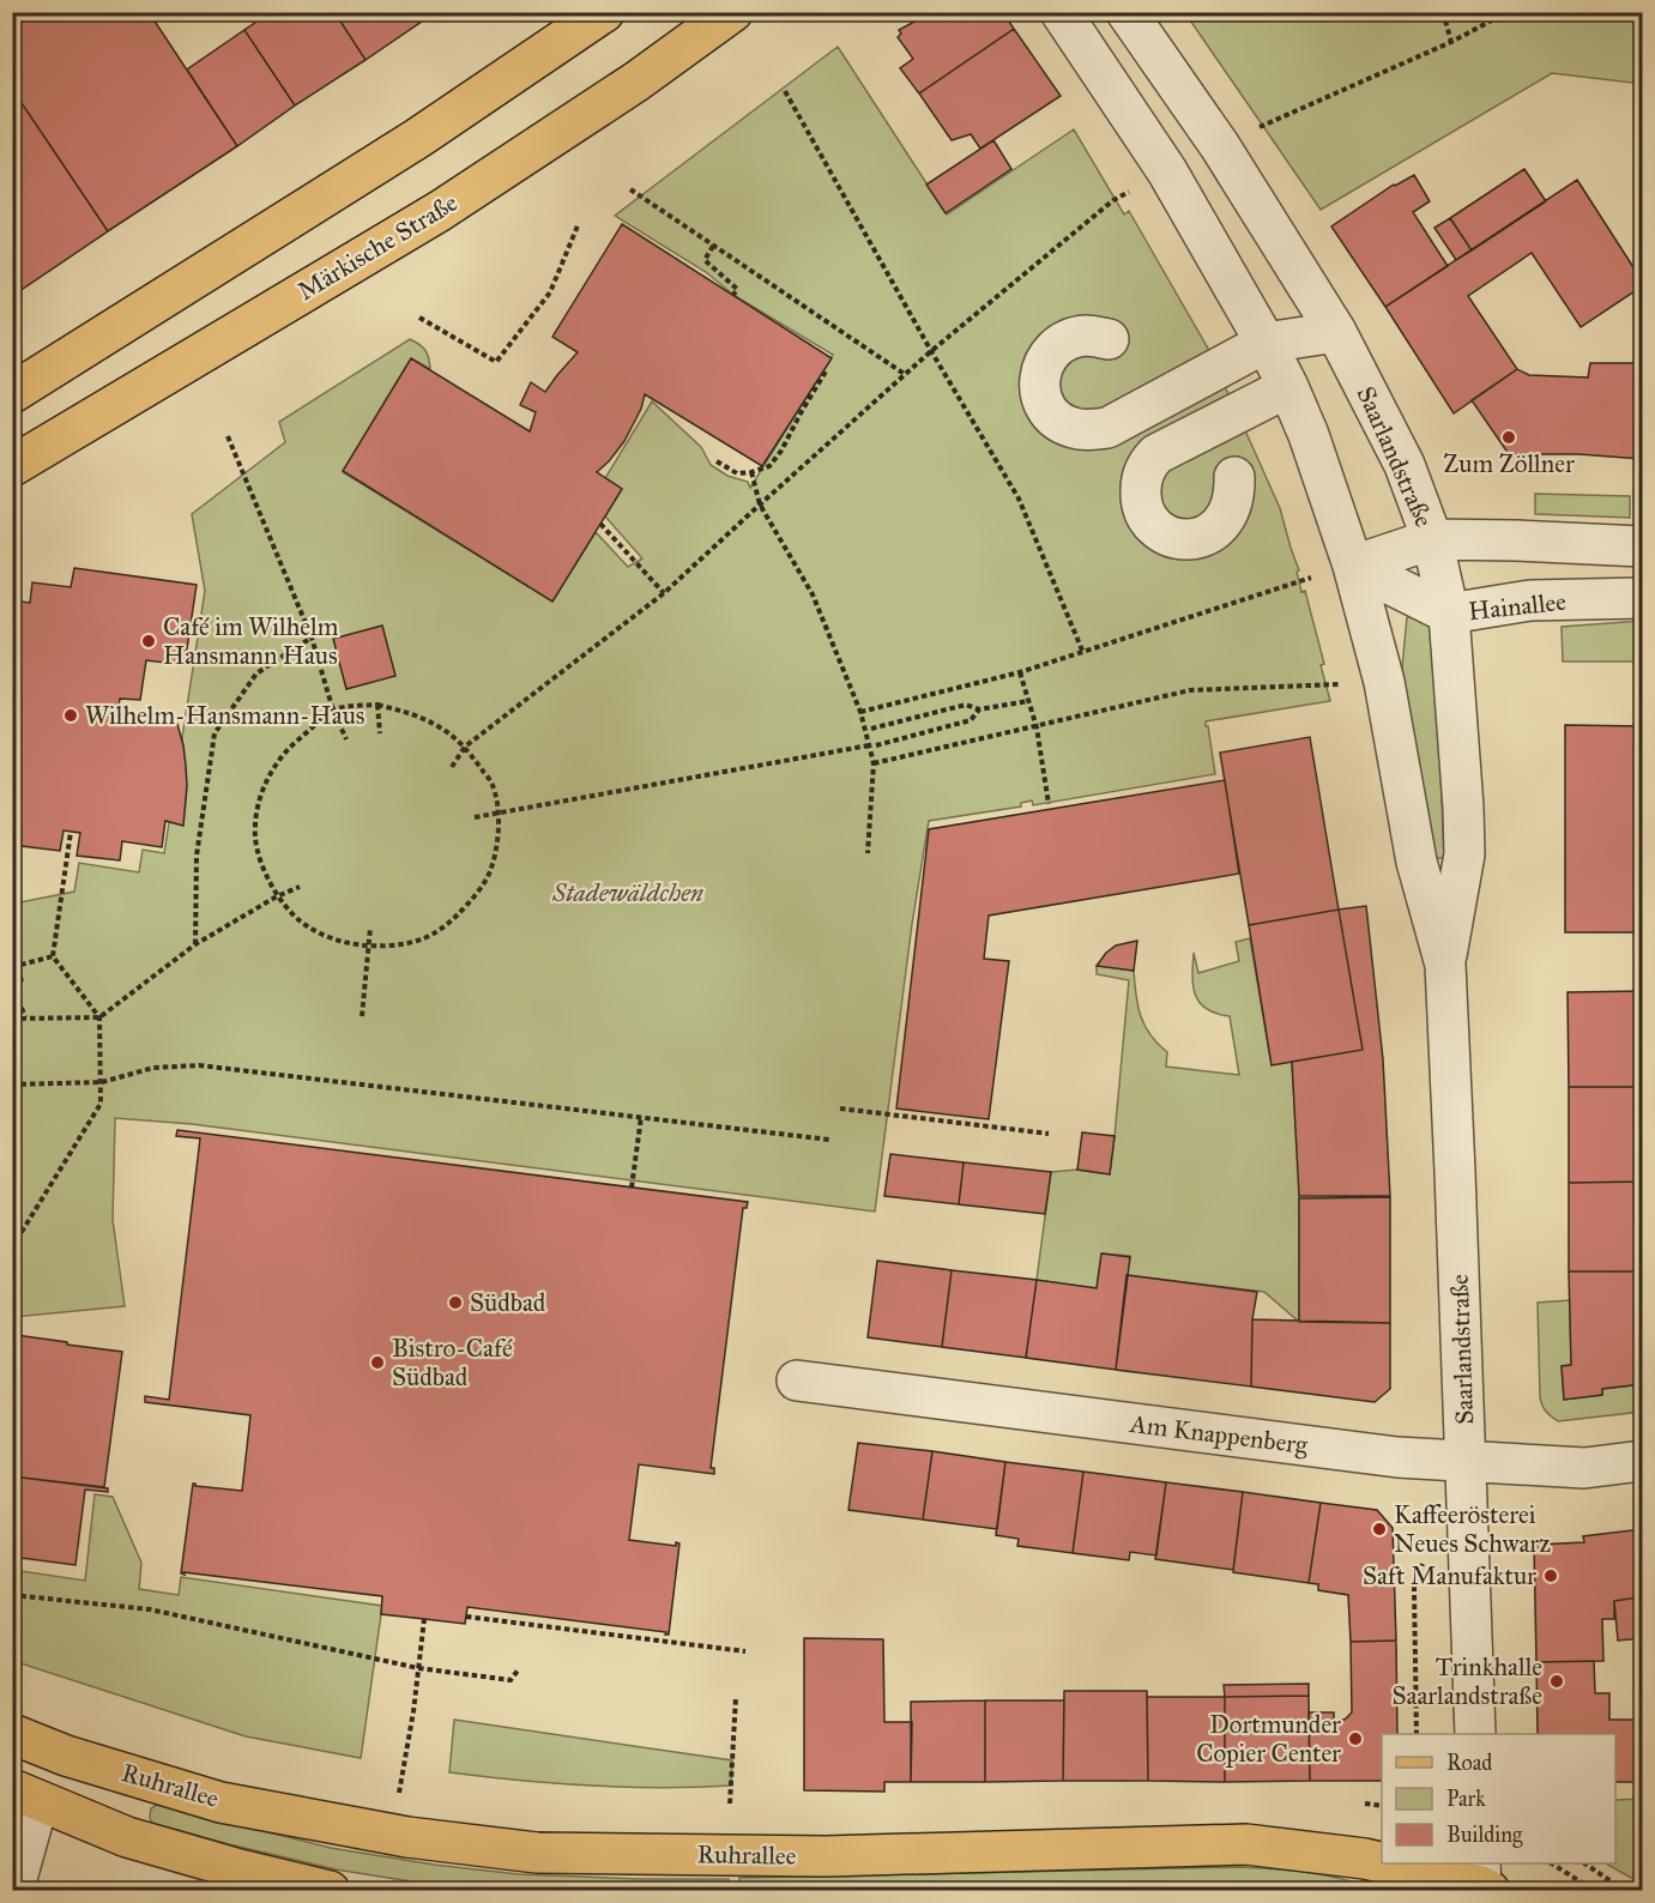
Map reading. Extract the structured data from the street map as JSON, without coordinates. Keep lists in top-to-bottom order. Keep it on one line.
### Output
{"streets":{"main road":["Märkische Straße","Ruhrallee"],"street":["Saarlandstraße","Hainallee","Am Knappenberg"]},"crossings":[["Saarlandstraße","Hainallee"],["Saarlandstraße","Am Knappenberg"]],"parks":["Stadewäldchen"],"places":["Zum Zöllner","Café im Wilhelm Hansmann Haus","Wilhelm-Hansmann-Haus","Südbad","Bistro-Café Südbad","Kaffeerösterei Neues Schwarz","Saft Manufaktur","Trinkhalle Saarlandstraße","Dortmunder Copier Center"],"legend":["Road","Park","Building"]}
